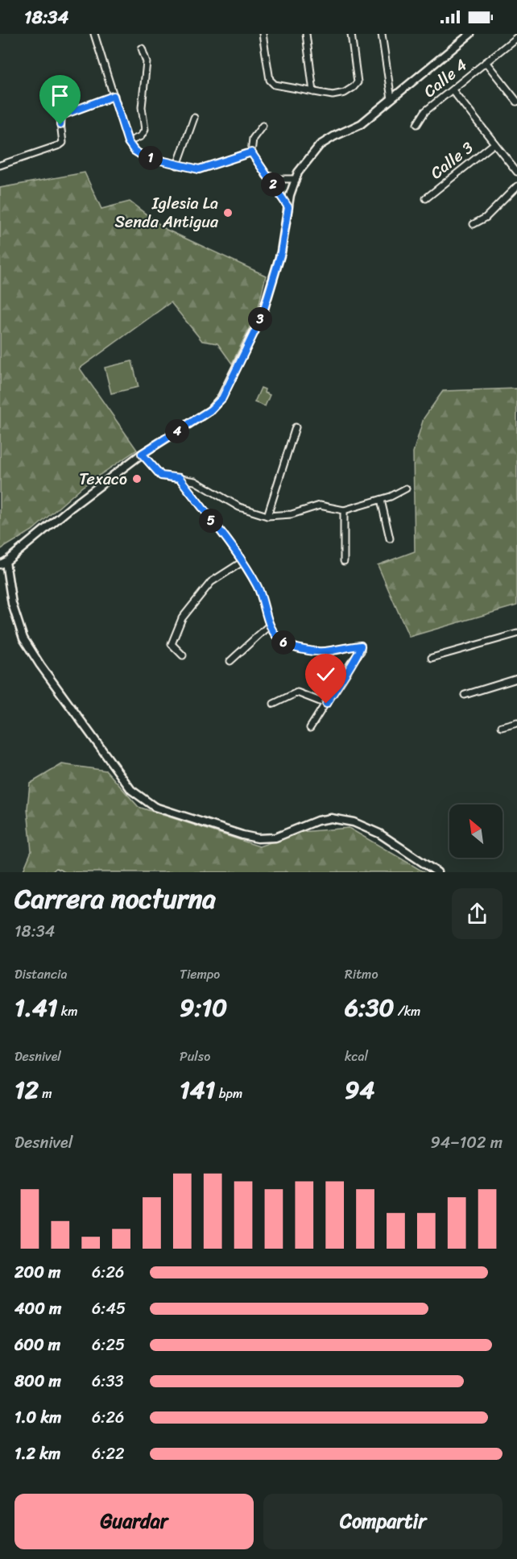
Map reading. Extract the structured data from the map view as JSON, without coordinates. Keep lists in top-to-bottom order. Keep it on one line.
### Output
{"streets":{"street":["Calle 4","Calle 3"]},"places":["Iglesia La Senda Antigua","Texaco"],"north":"top left","page":{"status":"18:34","pins":["1","2","3","4","5","6"],"heading":["Carrera nocturna","18:34"],"stats":[["Distancia","1.41 km"],["Tiempo","9:10"],["Ritmo","6:30 /km"],["Desnivel","12 m"],["Pulso","141 bpm"],["kcal","94"]],"chart":["Desnivel","94–102 m"],"list":[{"name":"200 m","note":"6:26"},{"name":"400 m","note":"6:45"},{"name":"600 m","note":"6:25"},{"name":"800 m","note":"6:33"},{"name":"1.0 km","note":"6:26"},{"name":"1.2 km","note":"6:22"}],"buttons":["Guardar","Compartir"]}}
